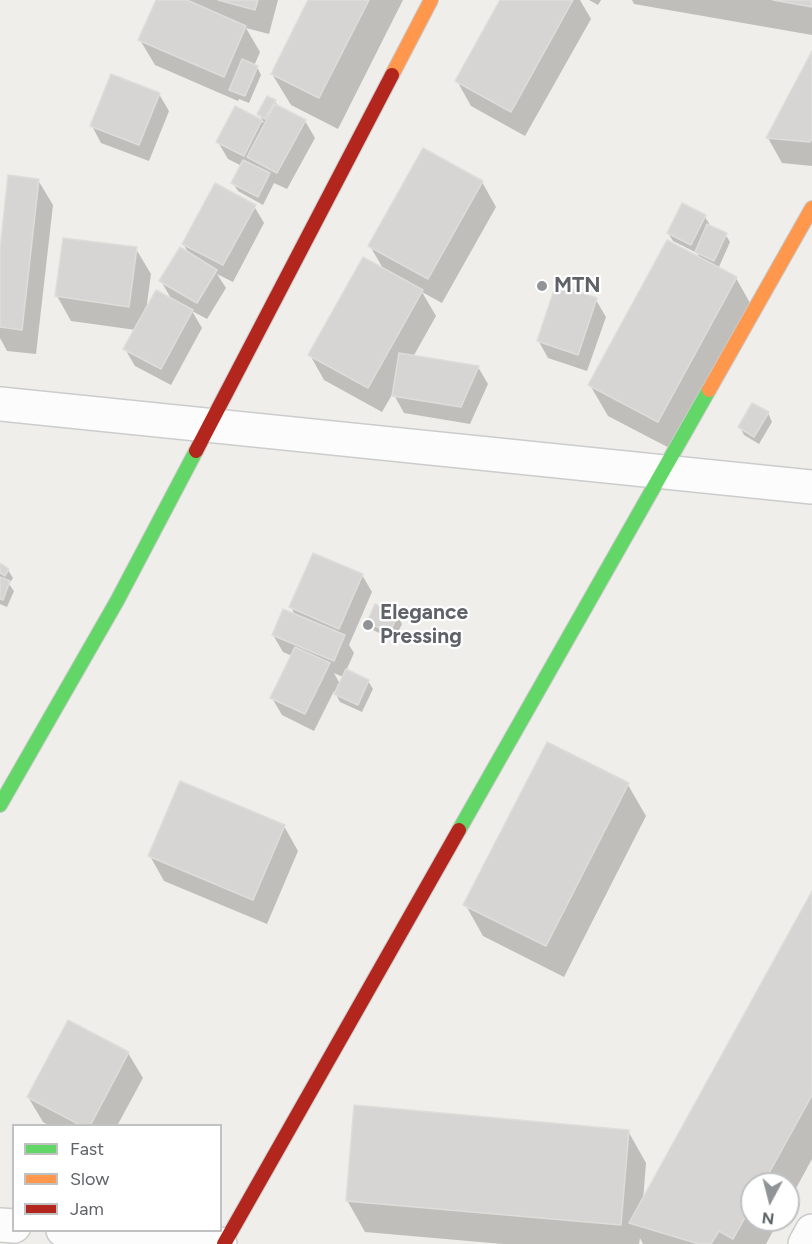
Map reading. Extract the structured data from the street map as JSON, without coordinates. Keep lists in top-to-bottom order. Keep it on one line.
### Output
{"places":["MTN","Elegance Pressing"],"legend":["Fast","Slow","Jam"],"north":"bottom"}
